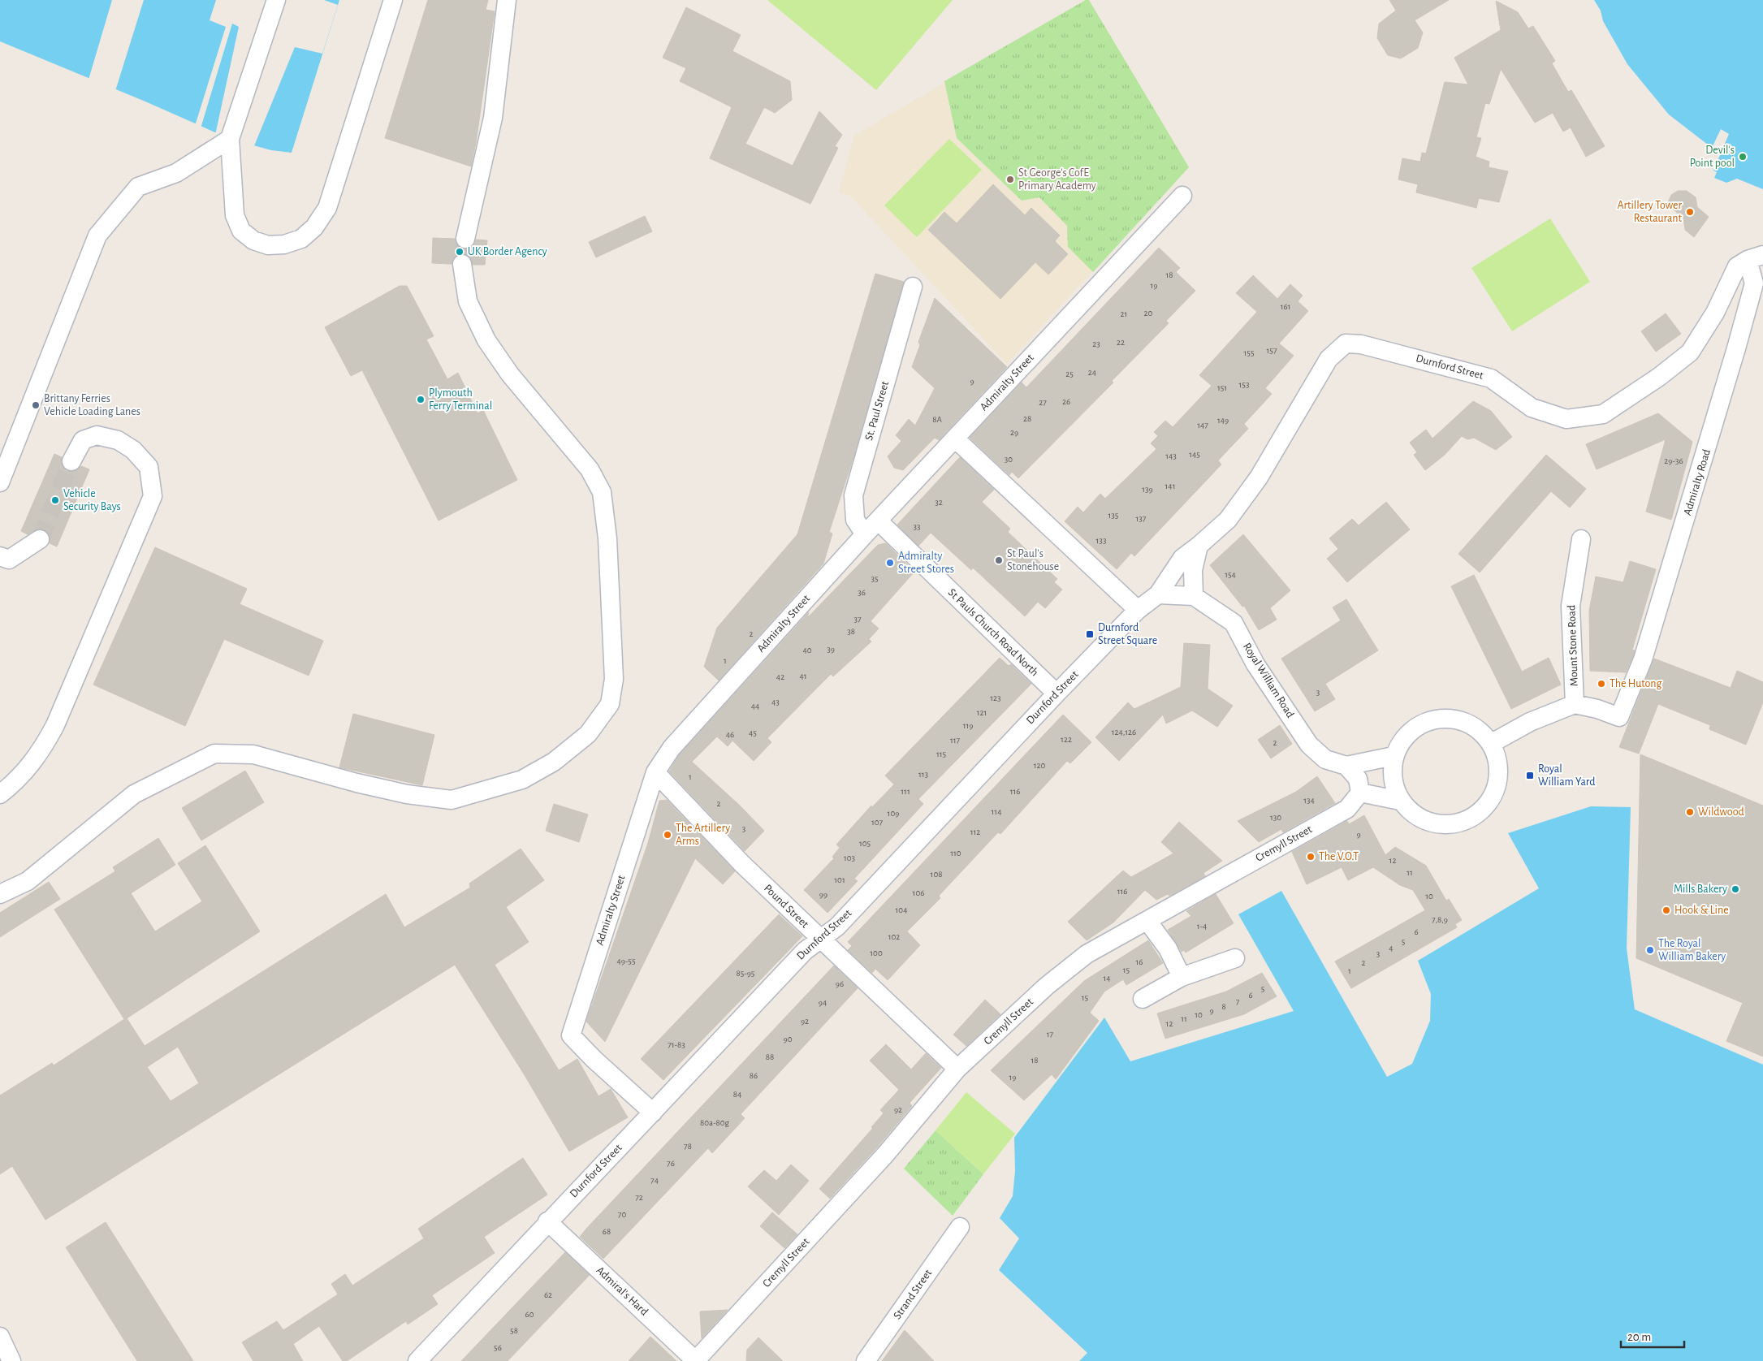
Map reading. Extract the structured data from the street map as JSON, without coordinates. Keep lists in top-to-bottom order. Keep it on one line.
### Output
{"streets":{"street":["Durnford Street","Admiralty Street","St. Paul Street","Admiralty Road","St Pauls Church Road North","Mount Stone Road","Royal William Road","Cremyll Street","Pound Street","Admiral's Hard","Strand Street"]},"crossings":[["Durnford Street","Admiralty Street"],["Durnford Street","Admiralty Road"],["Durnford Street","St Pauls Church Road North"],["Durnford Street","Pound Street"],["Durnford Street","Admiral's Hard"],["Admiralty Street","St. Paul Street"],["Admiralty Street","St Pauls Church Road North"],["Admiralty Street","Pound Street"],["Admiralty Road","Mount Stone Road"],["Cremyll Street","Pound Street"],["Cremyll Street","Admiral's Hard"]],"places":{"other":["Devil's Point pool","St George's CofE Primary Academy","Artillery Tower Restaurant","UK Border Agency","Plymouth Ferry Terminal","Brittany Ferries Vehicle Loading Lanes","Vehicle Security Bays","St Paul's Stonehouse","Admiralty Street Stores","The Hutong","Wildwood","The Artillery Arms","The V.O.T","Mills Bakery","Hook & Line","The Royal William Bakery"],"transit":["Durnford Street Square","Royal William Yard"]},"house_numbers":["18","19","161","20","21","22","23","157","155","24","25","9","153","151","26","27","28","8A","149","147","29","145","143","30","29-36","141","139","32","135","137","33","133","154","35","36","37","38","2","39","40","1","41","42","3","123","43","44","121","119","124,126","45","46","122","117","2","115","120","113","1","111","116","134","2","114","109","130","107","3","112","9","105","110","103","12","11","108","101","116","106","99","10","104","7,8,9","1-4","6","102","5","4","100","3","49-55","16","2","15","1","85-95","14","96","5","6","15","7","94","8","9","10","11","92","12","17","90","71-83","88","18","86","19","84","92","80a-80g","78","76","74","72","70","68","62","60","58","56"],"scale_bar":"20 m"}
